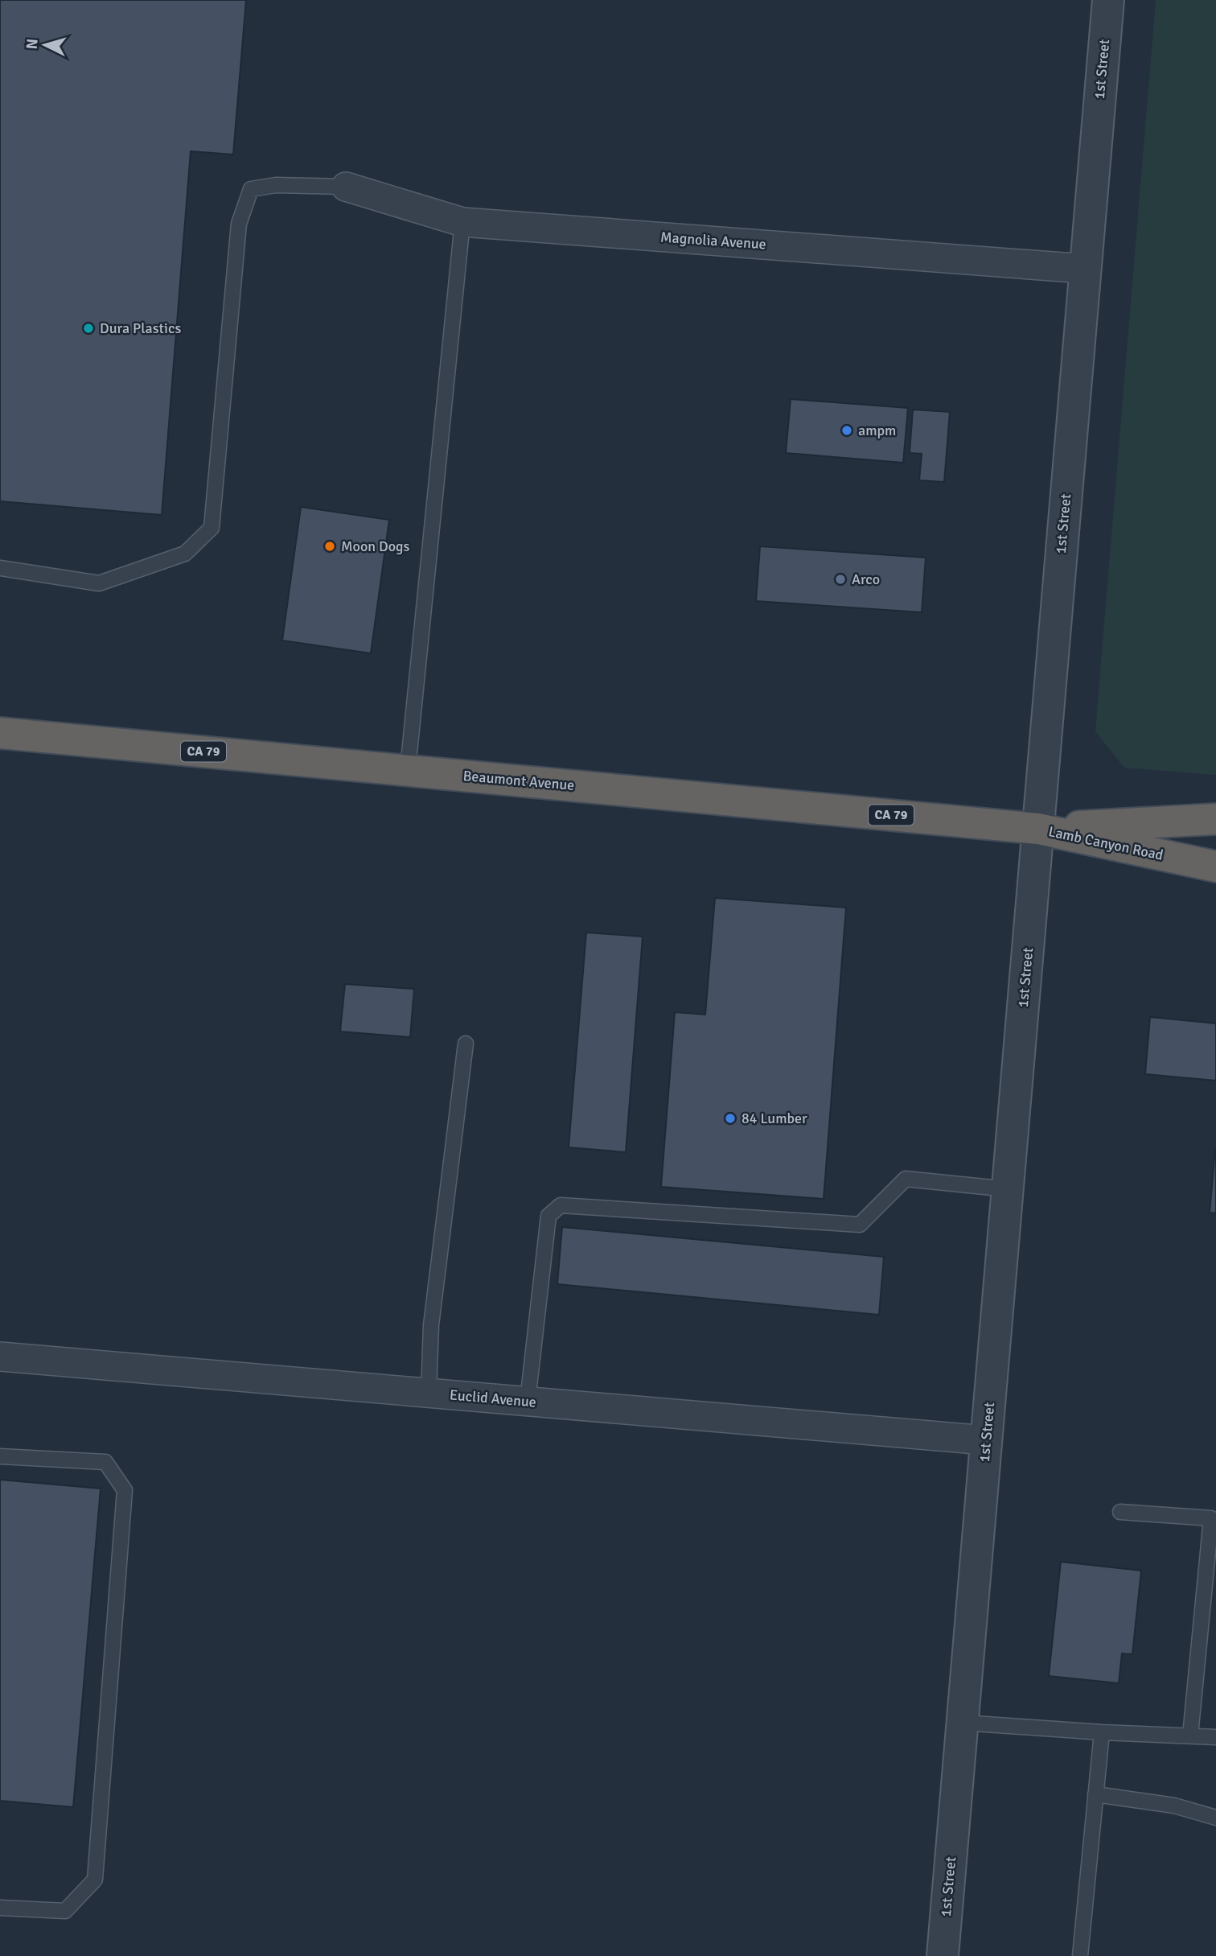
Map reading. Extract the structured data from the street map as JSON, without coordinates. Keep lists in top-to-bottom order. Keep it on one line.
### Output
{"streets":{"highway":["CA 79","Beaumont Avenue","Lamb Canyon Road"],"street":["1st Street","Magnolia Avenue","Euclid Avenue"]},"crossings":[["1st Street","Magnolia Avenue"],["1st Street","Beaumont Avenue"],["1st Street","Lamb Canyon Road"],["1st Street","Euclid Avenue"],["Beaumont Avenue","Lamb Canyon Road"]],"places":["Dura Plastics","ampm","Moon Dogs","Arco","84 Lumber"],"north":"left"}
